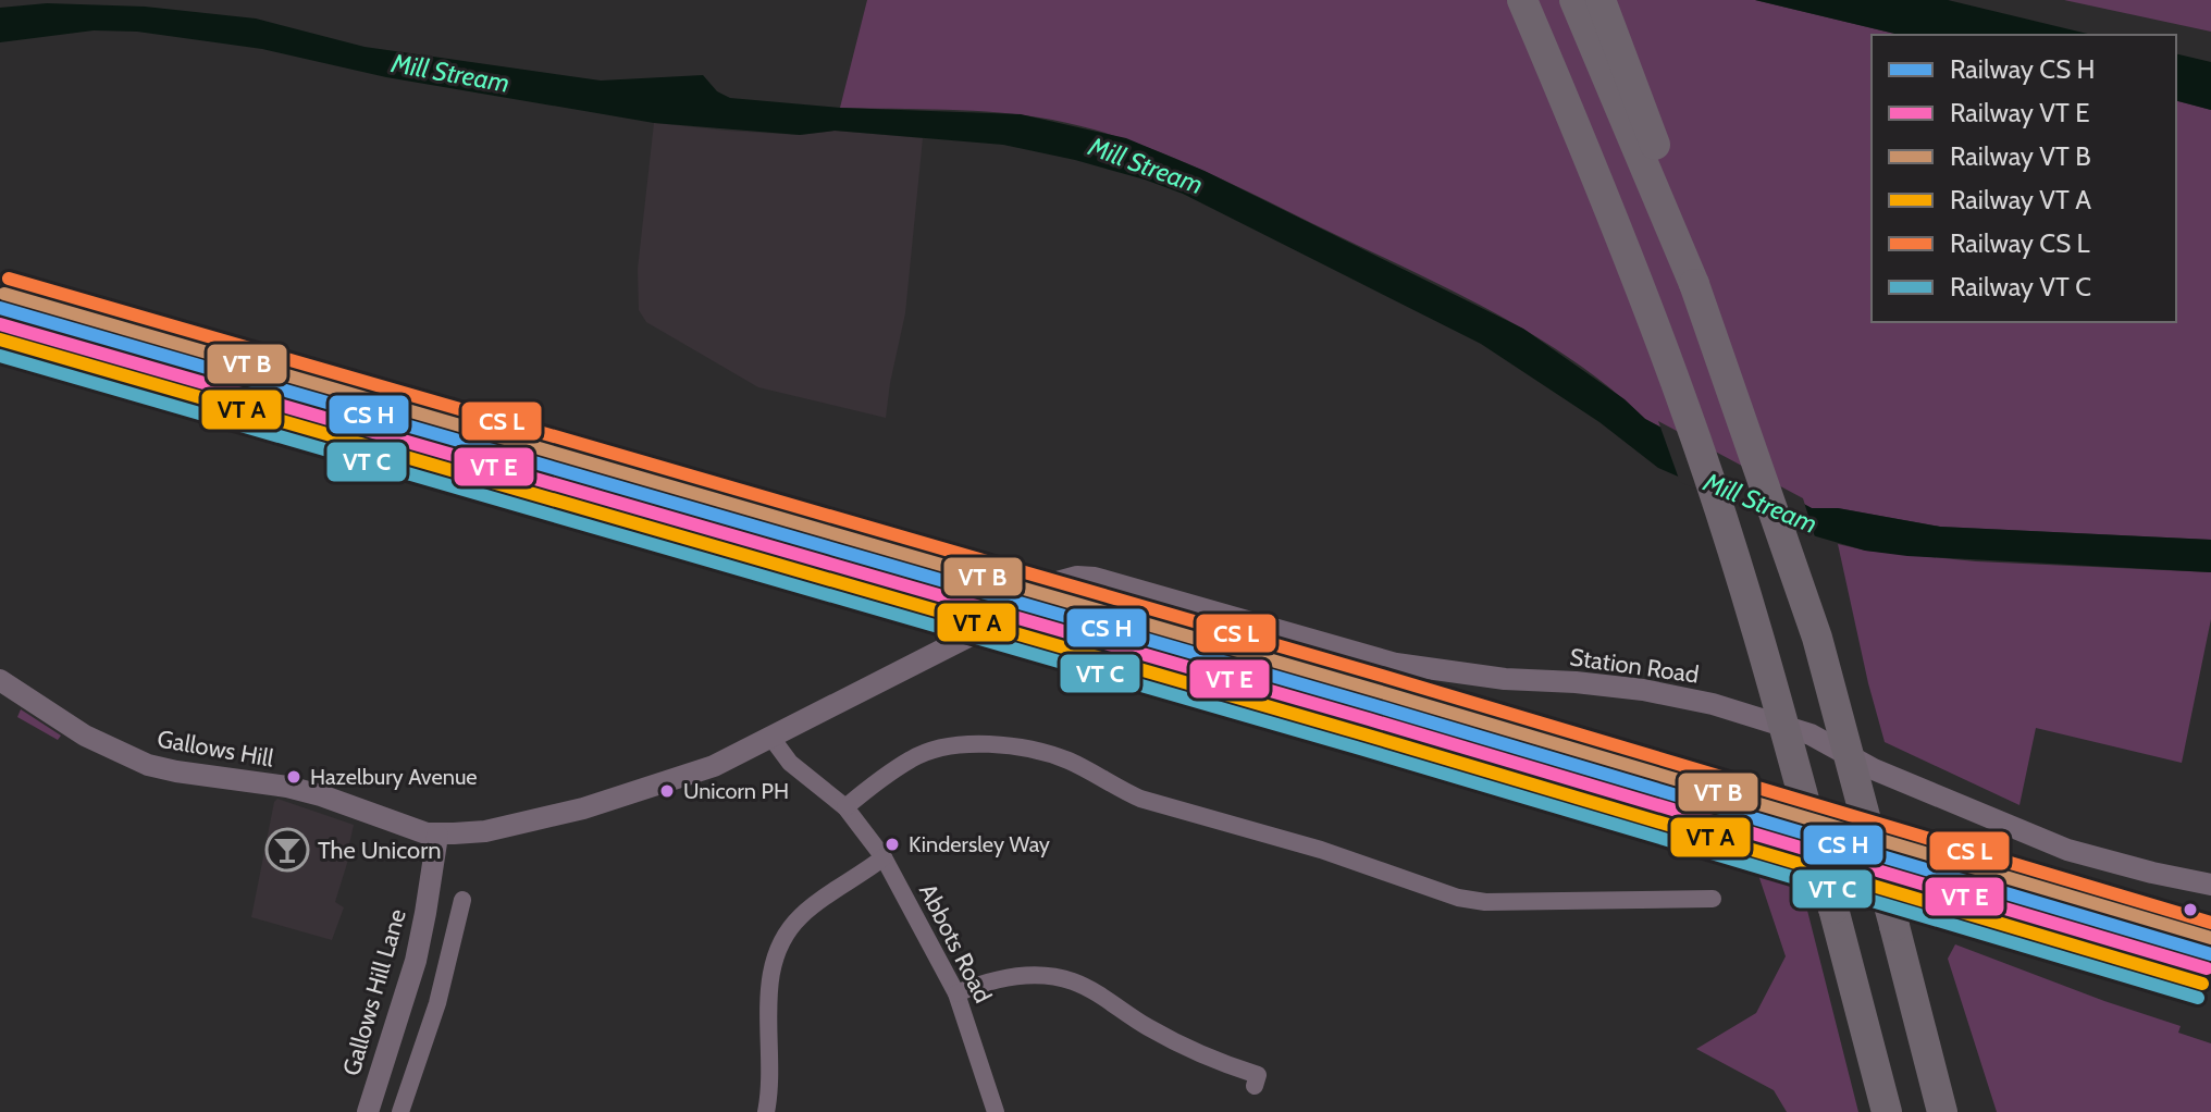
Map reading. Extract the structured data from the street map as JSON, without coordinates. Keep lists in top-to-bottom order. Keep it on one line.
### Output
{"streets":{"street":["Station Road","Gallows Hill","Abbots Road","Gallows Hill Lane"]},"crossings":[["Station Road","Gallows Hill"],["Station Road","Abbots Road"],["Station Road","Gallows Hill Lane"],["Gallows Hill","Gallows Hill Lane"]],"water":["Mill Stream"],"places":{"other":["Hazelbury Avenue","Unicorn PH","Kindersley Way"],"bar":["The Unicorn"]},"legend":["Railway CS H","Railway VT E","Railway VT B","Railway VT A","Railway CS L","Railway VT C"]}
